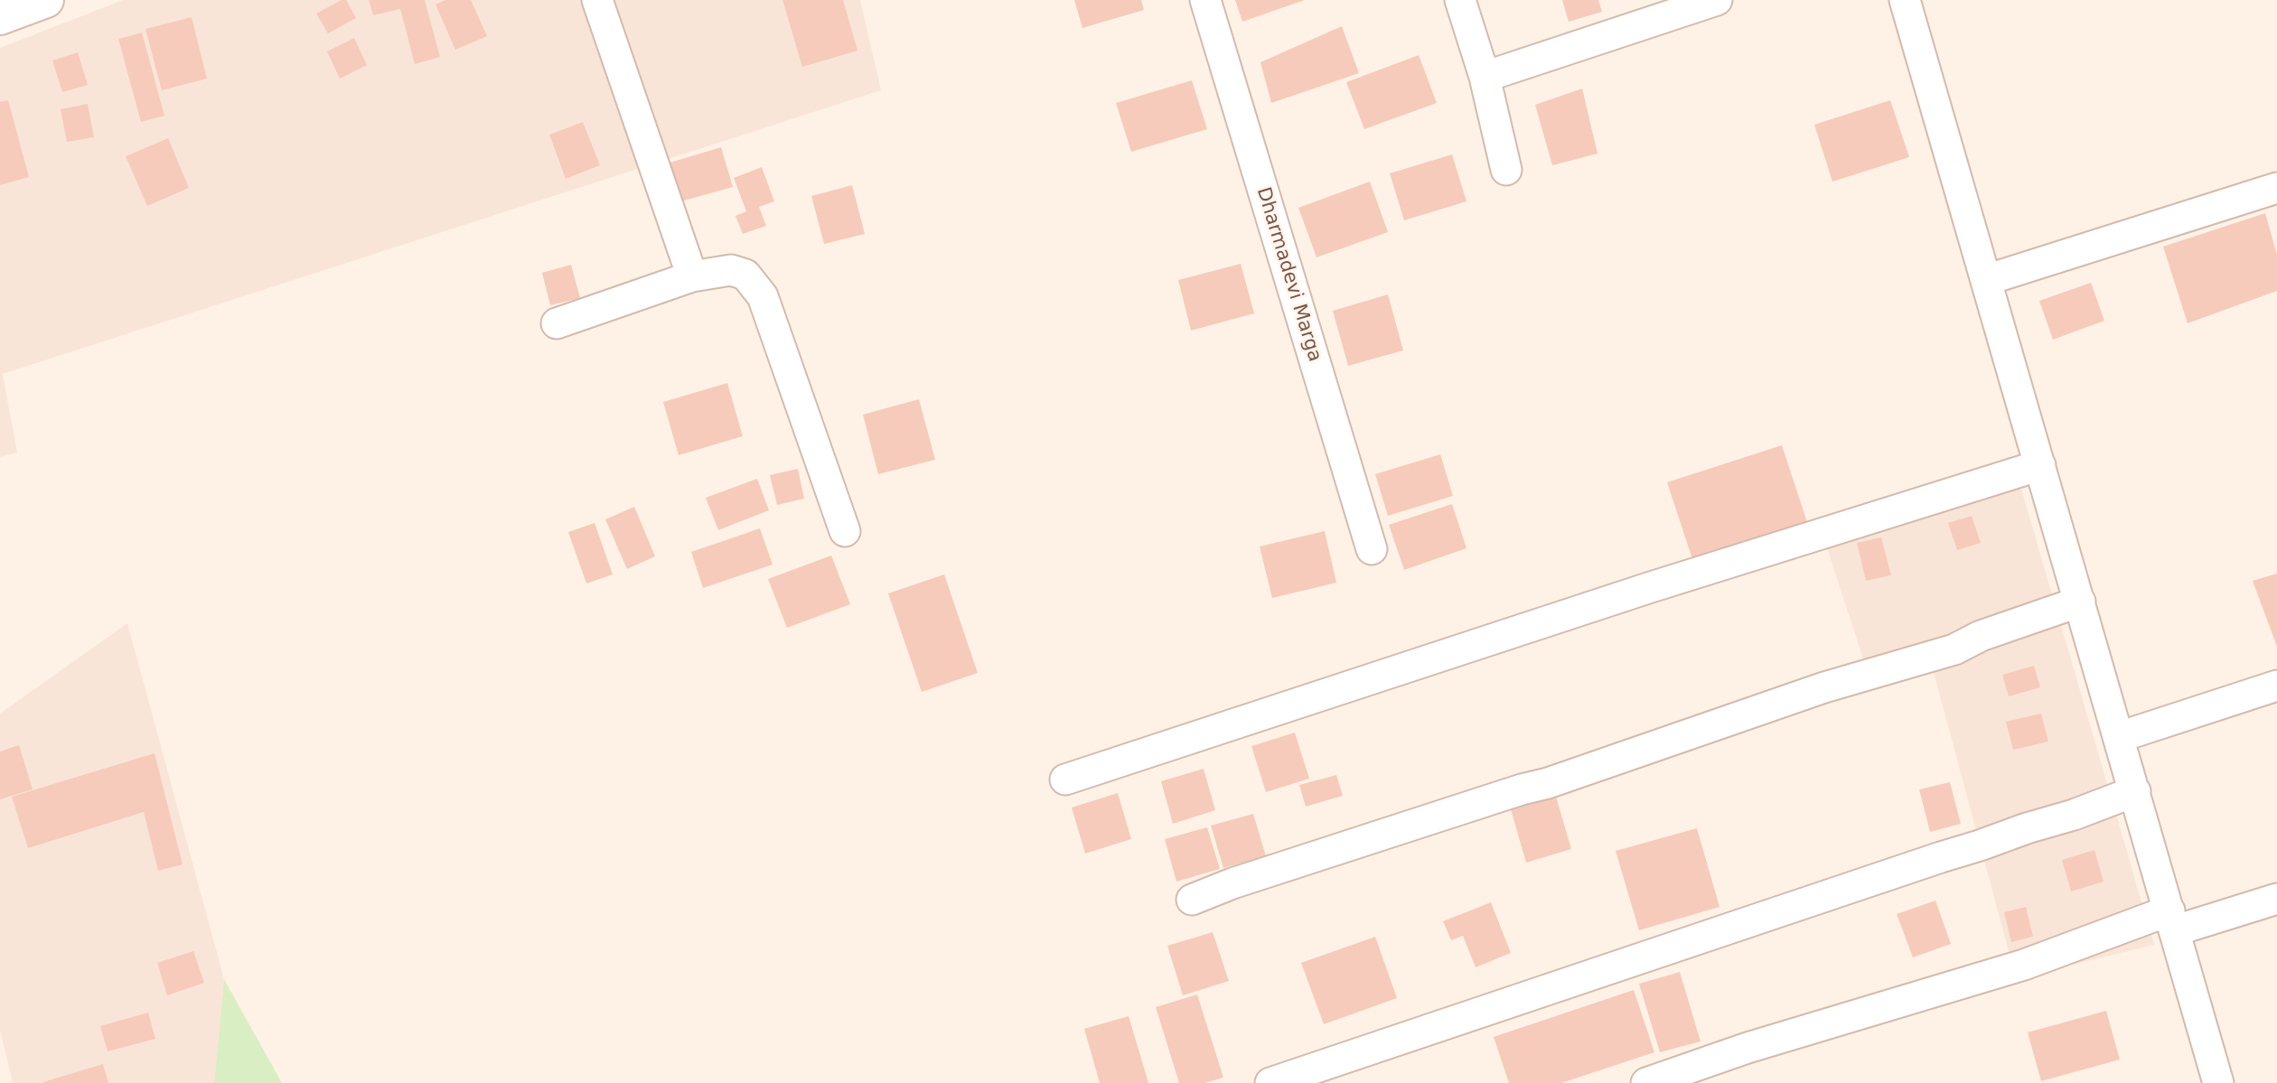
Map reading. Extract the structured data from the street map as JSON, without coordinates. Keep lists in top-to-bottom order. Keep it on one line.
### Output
{"streets":{"street":["Dharmadevi Marga"]}}
